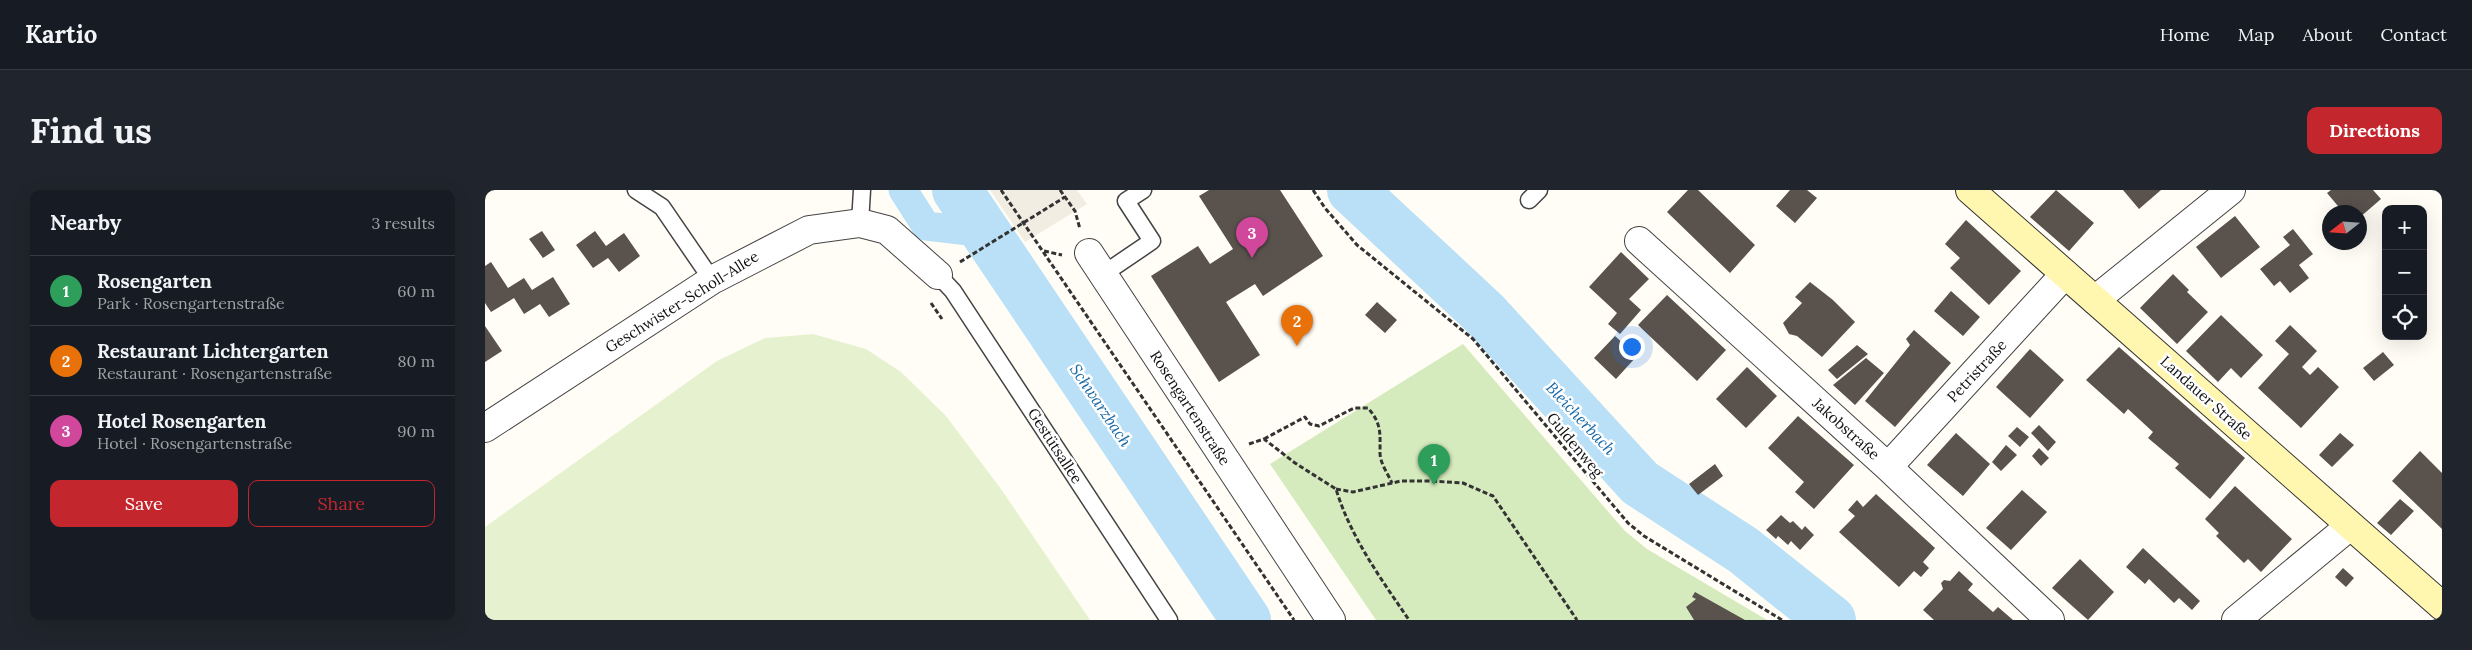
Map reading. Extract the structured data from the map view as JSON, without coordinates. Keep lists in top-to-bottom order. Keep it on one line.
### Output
{"streets":{"main road":["Landauer Straße"],"street":["Geschwister-Scholl-Allee","Petristraße","Rosengartenstraße","Jakobstraße"],"lane":["Gestütsallee"],"path":["Guldenweg"]},"crossings":[["Geschwister-Scholl-Allee","Gestütsallee"],["Petristraße","Landauer Straße"],["Petristraße","Jakobstraße"]],"water":["Schwarzbach","Bleicherbach"],"north":"left","page":{"header":"Kartio","nav":["Home","Map","About","Contact"],"buttons":["Directions",["Save","Share"]],"title":"Find us","heading":["Nearby","3 results"],"map_buttons":["+","−"],"pins":["3","2","1"],"list":[{"mark":"1","name":"Rosengarten","note":"Park · Rosengartenstraße","value":"60 m"},{"mark":"2","name":"Restaurant Lichtergarten","note":"Restaurant · Rosengartenstraße","value":"80 m"},{"mark":"3","name":"Hotel Rosengarten","note":"Hotel · Rosengartenstraße","value":"90 m"}]}}
